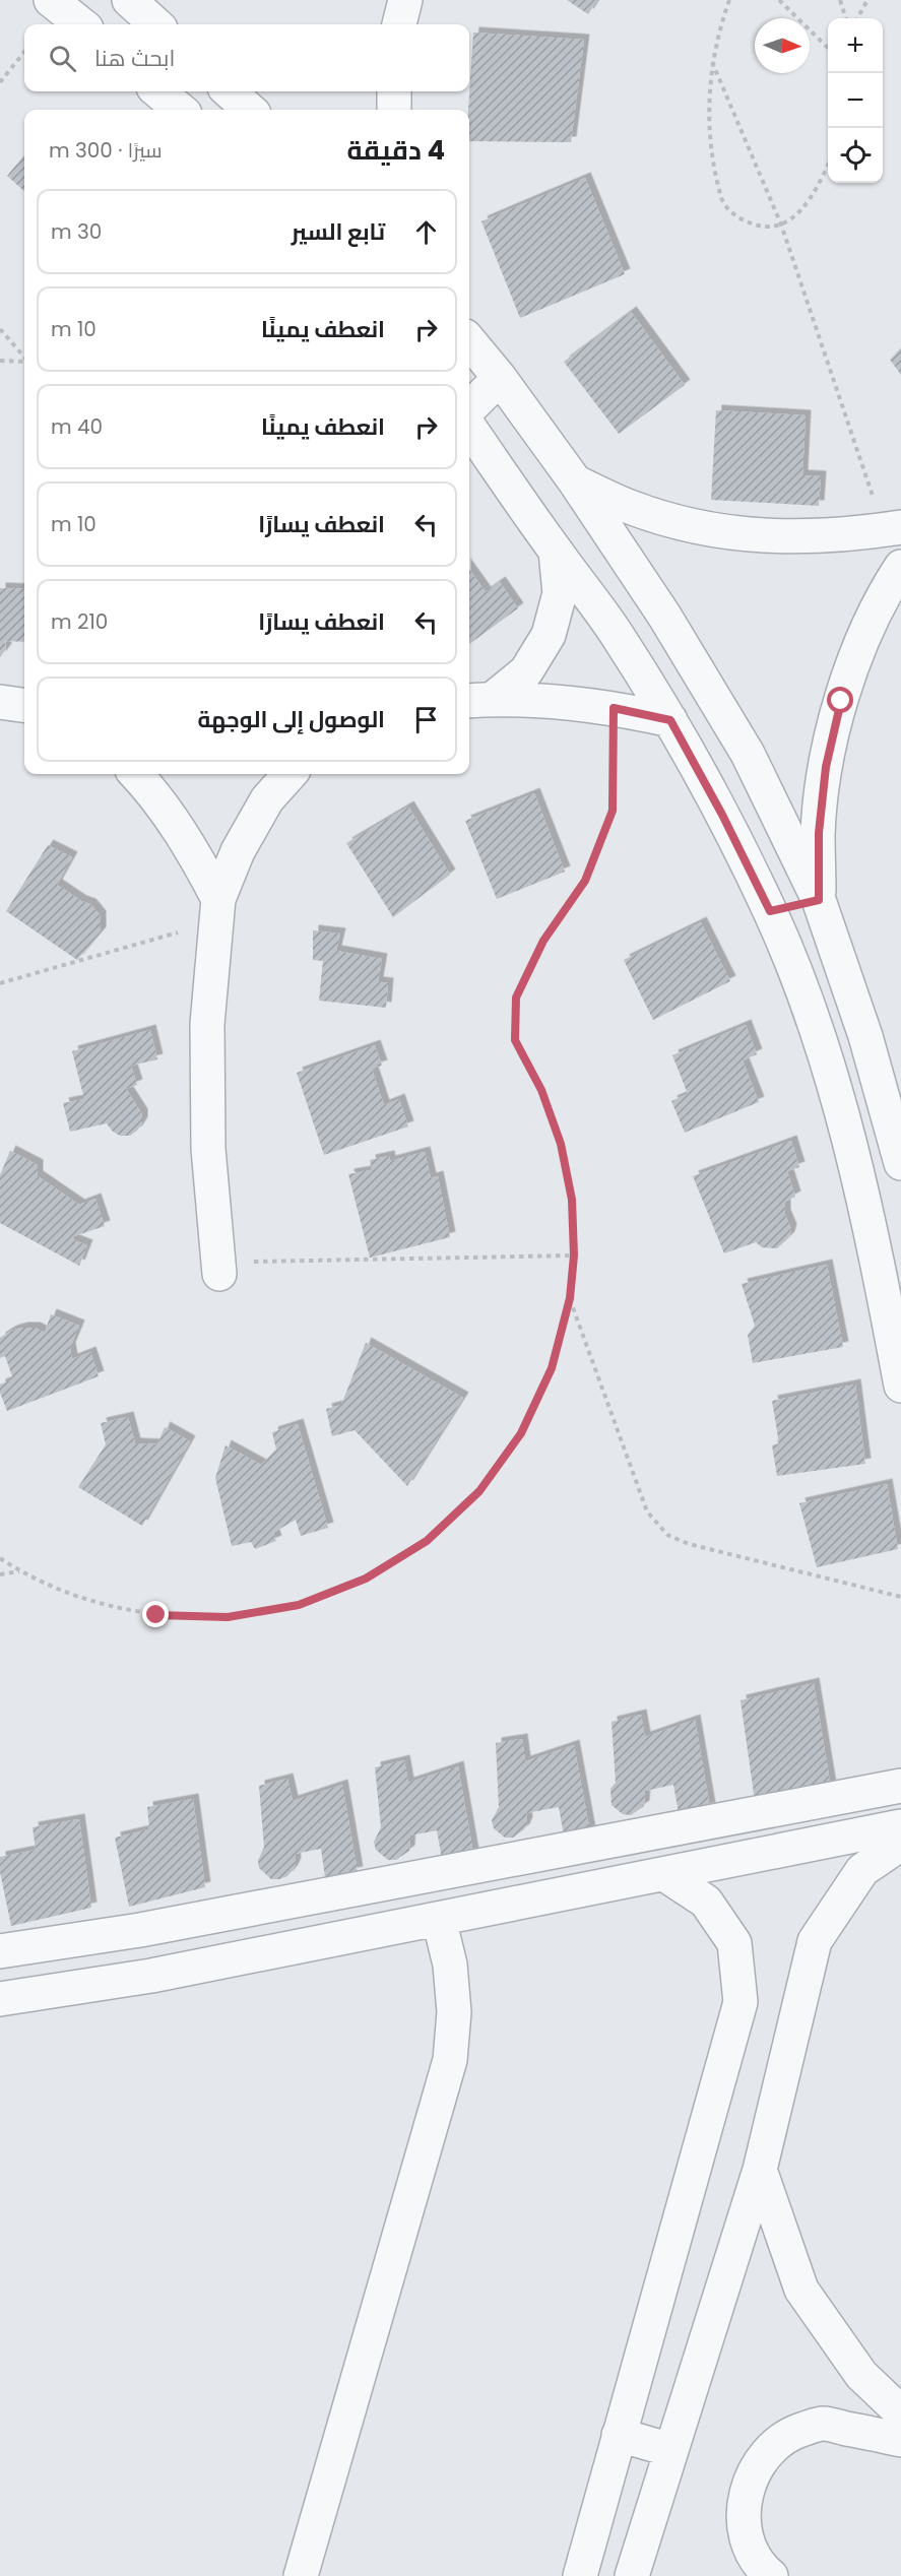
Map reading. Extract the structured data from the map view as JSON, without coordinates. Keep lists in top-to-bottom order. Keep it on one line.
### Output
{"north":"right","page":{"map_buttons":["+","−"],"search":"ابحث هنا","heading":["4 دقيقة","سيرًا · 300 m"],"list":[["تابع السير","30 m"],["انعطف يمينًا","10 m"],["انعطف يمينًا","40 m"],["انعطف يسارًا","10 m"],["انعطف يسارًا","210 m"],"الوصول إلى الوجهة"]}}
